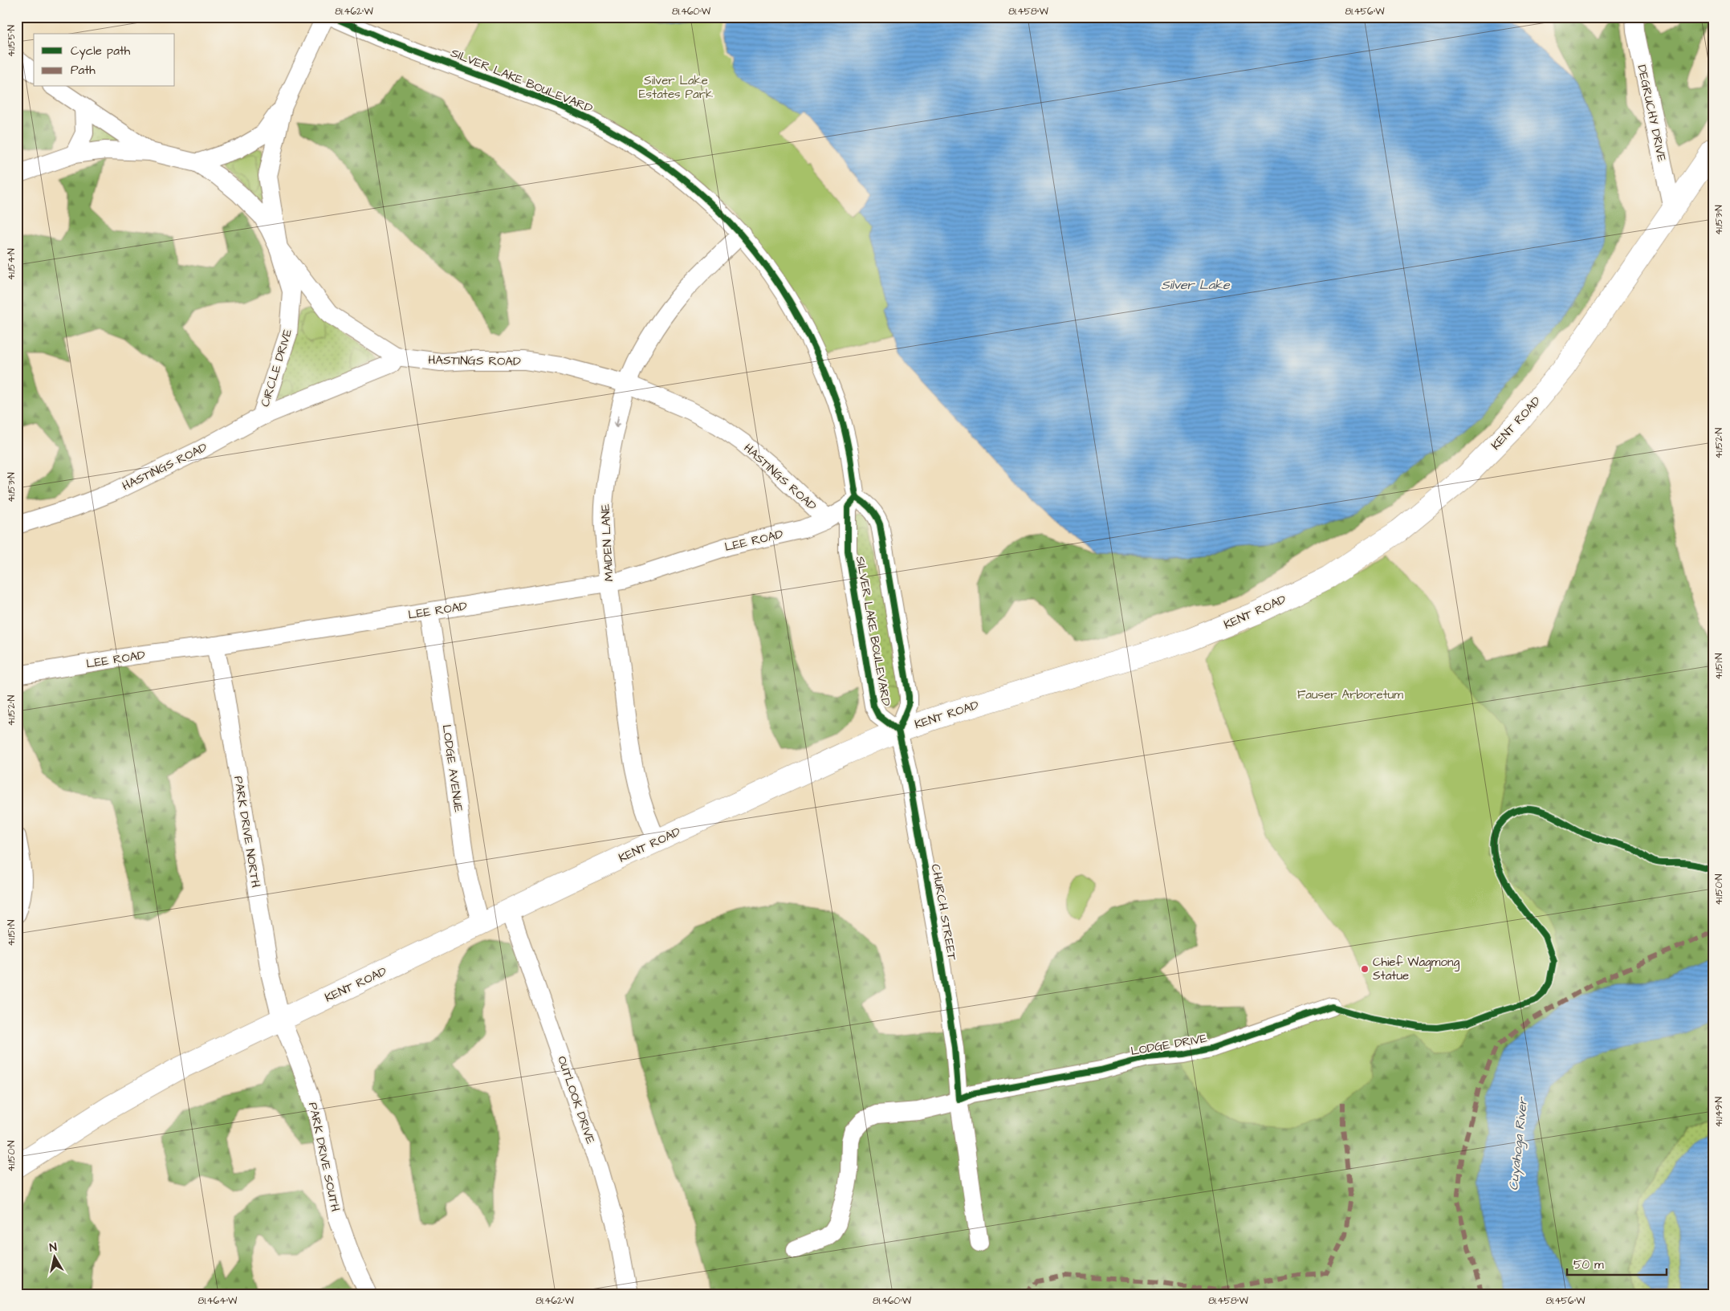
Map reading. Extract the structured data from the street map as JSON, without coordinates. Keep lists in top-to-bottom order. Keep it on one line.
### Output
{"streets":{"main road":["KENT ROAD"],"street":["SILVER LAKE BOULEVARD","DEGRUCHY DRIVE","HASTINGS ROAD","CIRCLE DRIVE","LEE ROAD","MAIDEN LANE","LODGE AVENUE","PARK DRIVE NORTH","CHURCH STREET","LODGE DRIVE","OUTLOOK DRIVE","PARK DRIVE SOUTH"]},"crossings":[["SILVER LAKE BOULEVARD","KENT ROAD"],["SILVER LAKE BOULEVARD","LEE ROAD"],["SILVER LAKE BOULEVARD","MAIDEN LANE"],["SILVER LAKE BOULEVARD","CHURCH STREET"],["DEGRUCHY DRIVE","KENT ROAD"],["HASTINGS ROAD","CIRCLE DRIVE"],["HASTINGS ROAD","LEE ROAD"],["HASTINGS ROAD","MAIDEN LANE"],["KENT ROAD","MAIDEN LANE"],["KENT ROAD","LODGE AVENUE"],["KENT ROAD","PARK DRIVE NORTH"],["KENT ROAD","CHURCH STREET"],["KENT ROAD","OUTLOOK DRIVE"],["KENT ROAD","PARK DRIVE SOUTH"],["LEE ROAD","MAIDEN LANE"],["LEE ROAD","LODGE AVENUE"],["LEE ROAD","PARK DRIVE NORTH"],["PARK DRIVE NORTH","PARK DRIVE SOUTH"],["CHURCH STREET","LODGE DRIVE"]],"water":["Silver Lake","Cuyahoga River"],"parks":["Silver Lake Estates Park","Fauser Arboretum"],"places":["Chief Wagmong Statue"],"legend":["Cycle path","Path"],"scale_bar":"50 m","north":"top","coordinates":["81.462°W","81.460°W","81.458°W","81.456°W","41.155°N","41.153°N","41.154°N","41.152°N","41.151°N","41.150°N","41.149°N","81.464°W"]}
